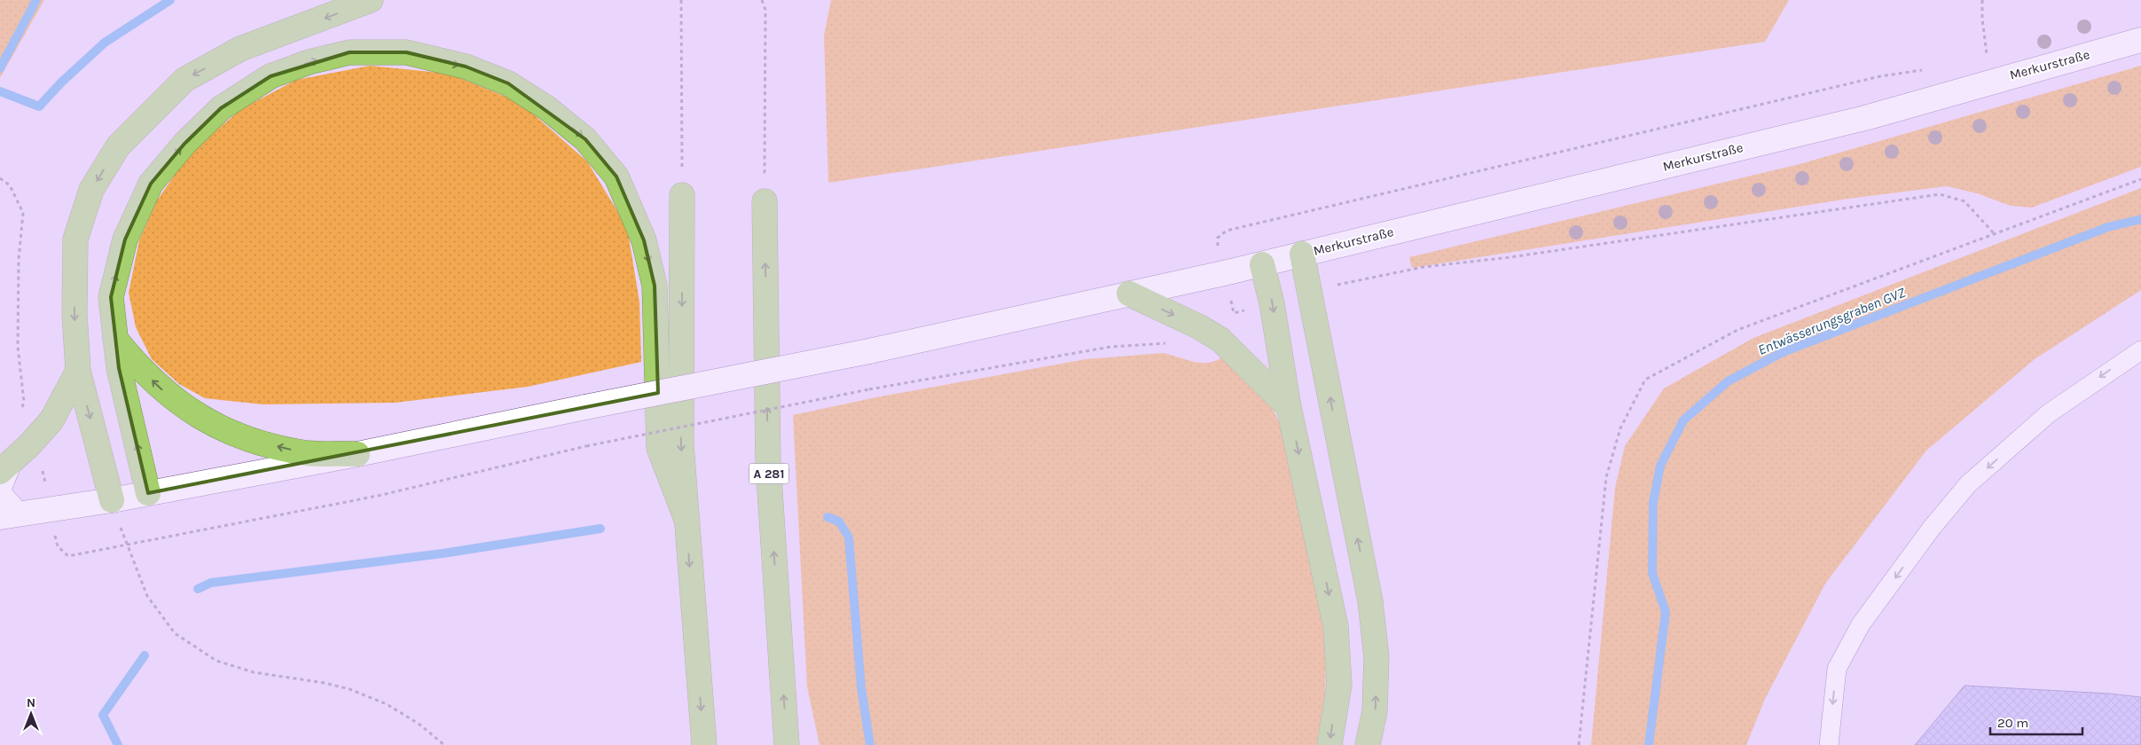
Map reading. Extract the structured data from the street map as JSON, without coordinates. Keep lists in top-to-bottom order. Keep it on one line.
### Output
{"streets":{"highway":["A 281"],"street":["Merkurstraße"]},"water":["Entwässerungsgraben GVZ"],"scale_bar":"20 m","north":"top"}
